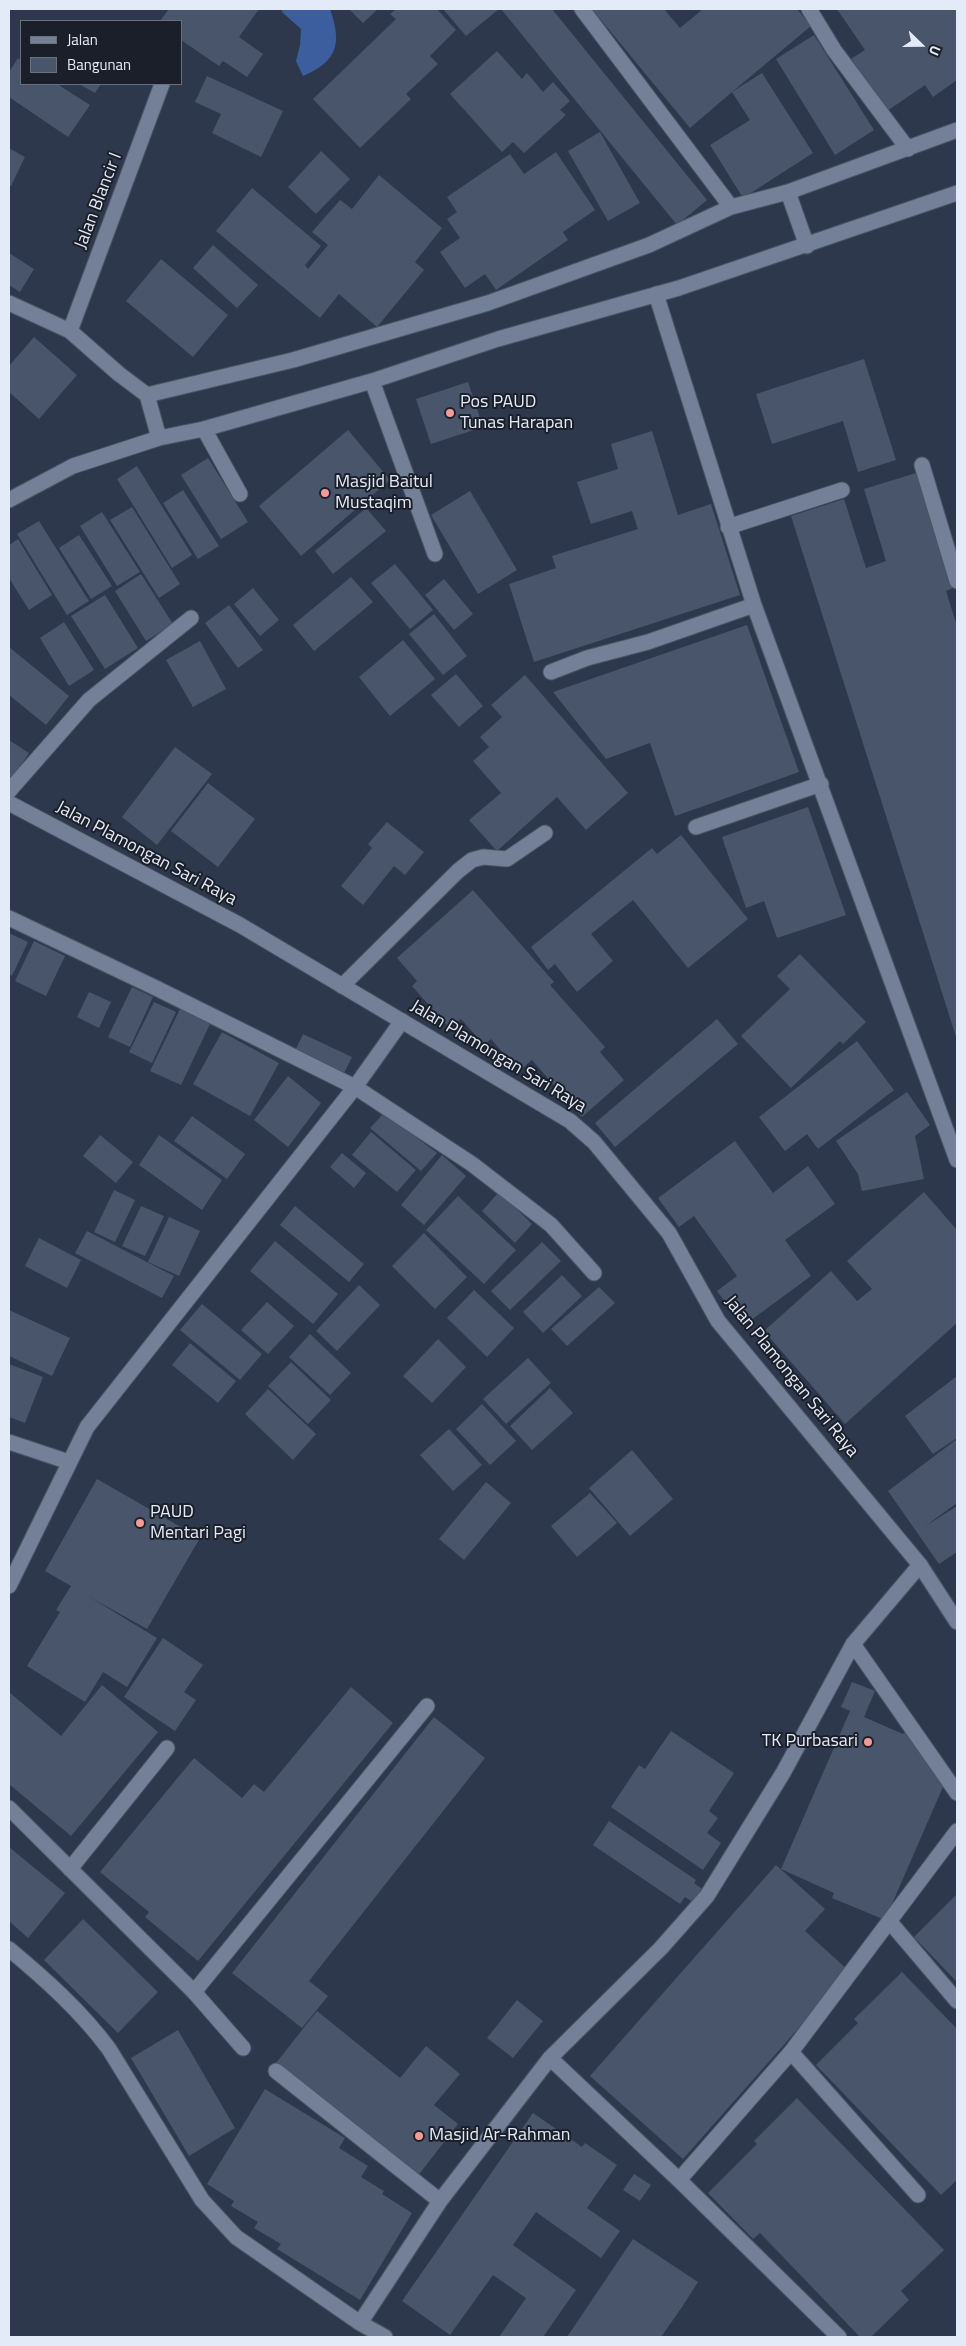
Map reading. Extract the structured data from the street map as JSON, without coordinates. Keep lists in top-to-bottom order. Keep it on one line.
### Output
{"streets":{"street":["Jalan Blancir I","Jalan Plamongan Sari Raya"]},"places":["Pos PAUD Tunas Harapan","Masjid Baitul Mustaqim","PAUD Mentari Pagi","TK Purbasari","Masjid Ar-Rahman"],"legend":["Jalan","Bangunan"],"north":"right"}
